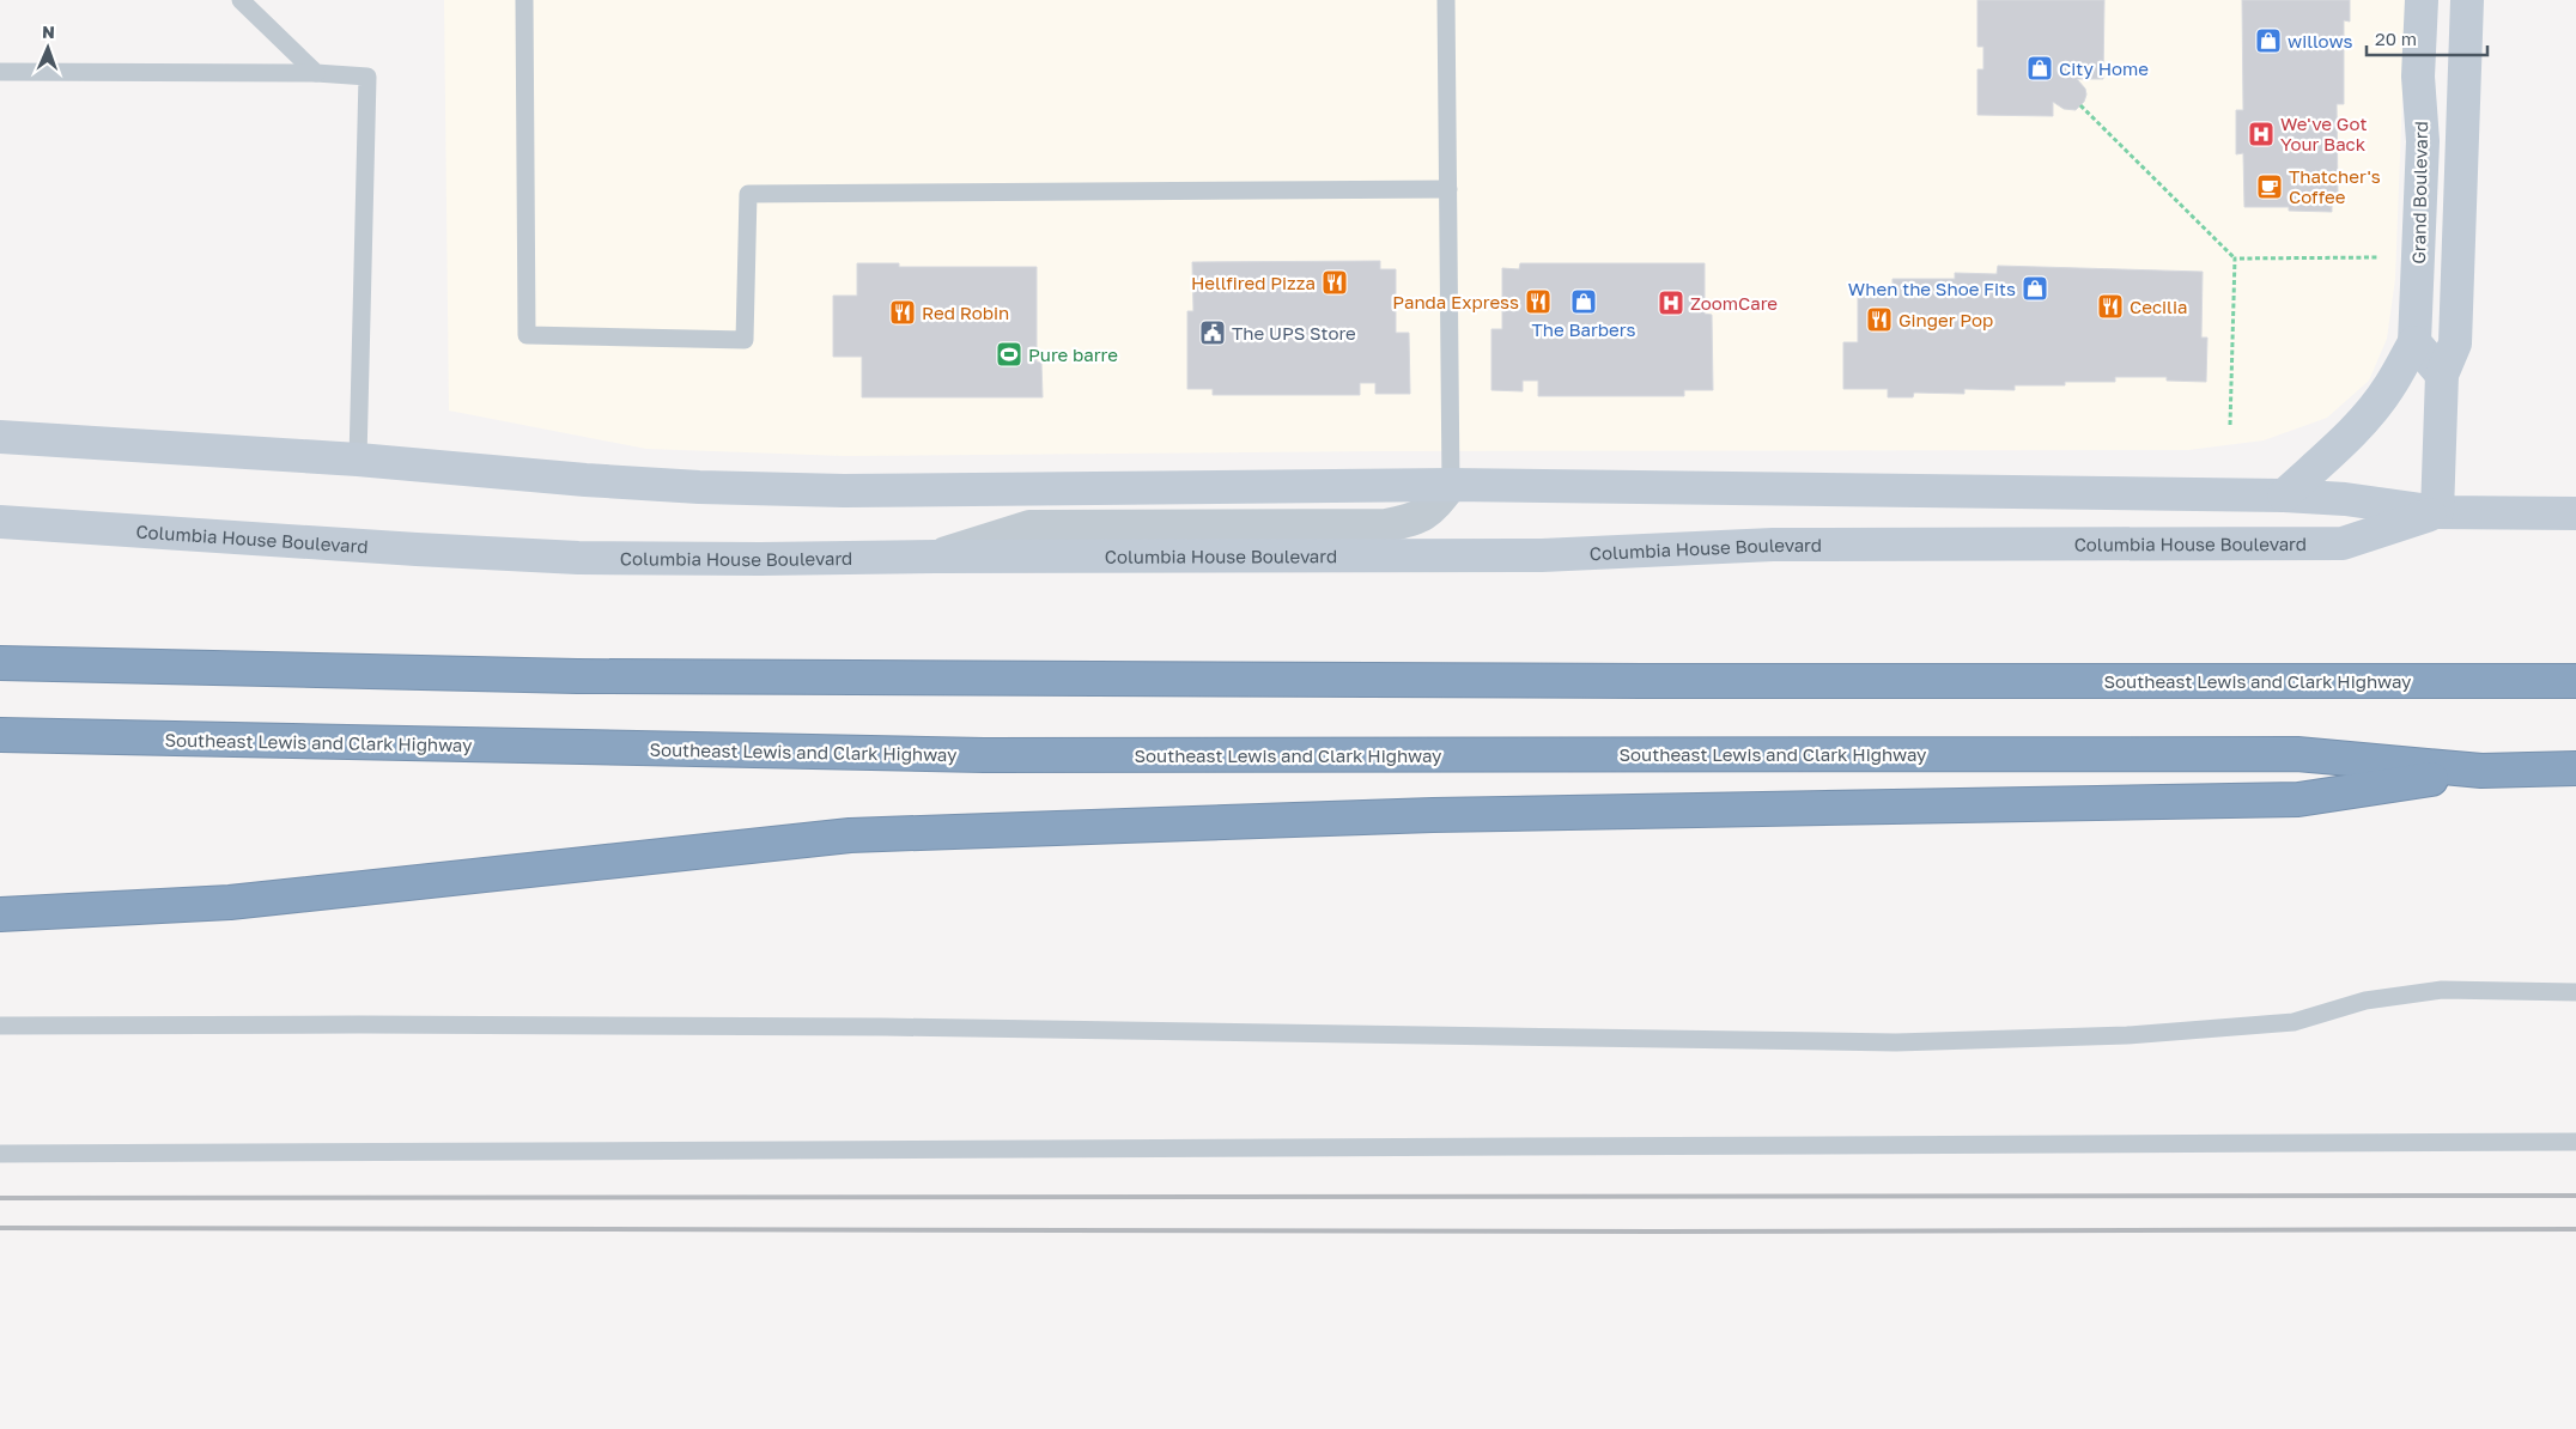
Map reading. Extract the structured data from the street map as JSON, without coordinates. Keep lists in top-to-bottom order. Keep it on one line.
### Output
{"streets":{"highway":["Southeast Lewis and Clark Highway"],"main road":["Grand Boulevard","Columbia House Boulevard"]},"places":{"shop":["willows","City Home","When the Shoe Fits","The Barbers"],"hospital":["We've Got Your Back","ZoomCare"],"cafe":["Thatcher's Coffee"],"restaurant":["Hellfired Pizza","Panda Express","Cecilia","Red Robin","Ginger Pop"],"public building":["The UPS Store"],"sports":["Pure barre"]},"scale_bar":"20 m","north":"top"}
